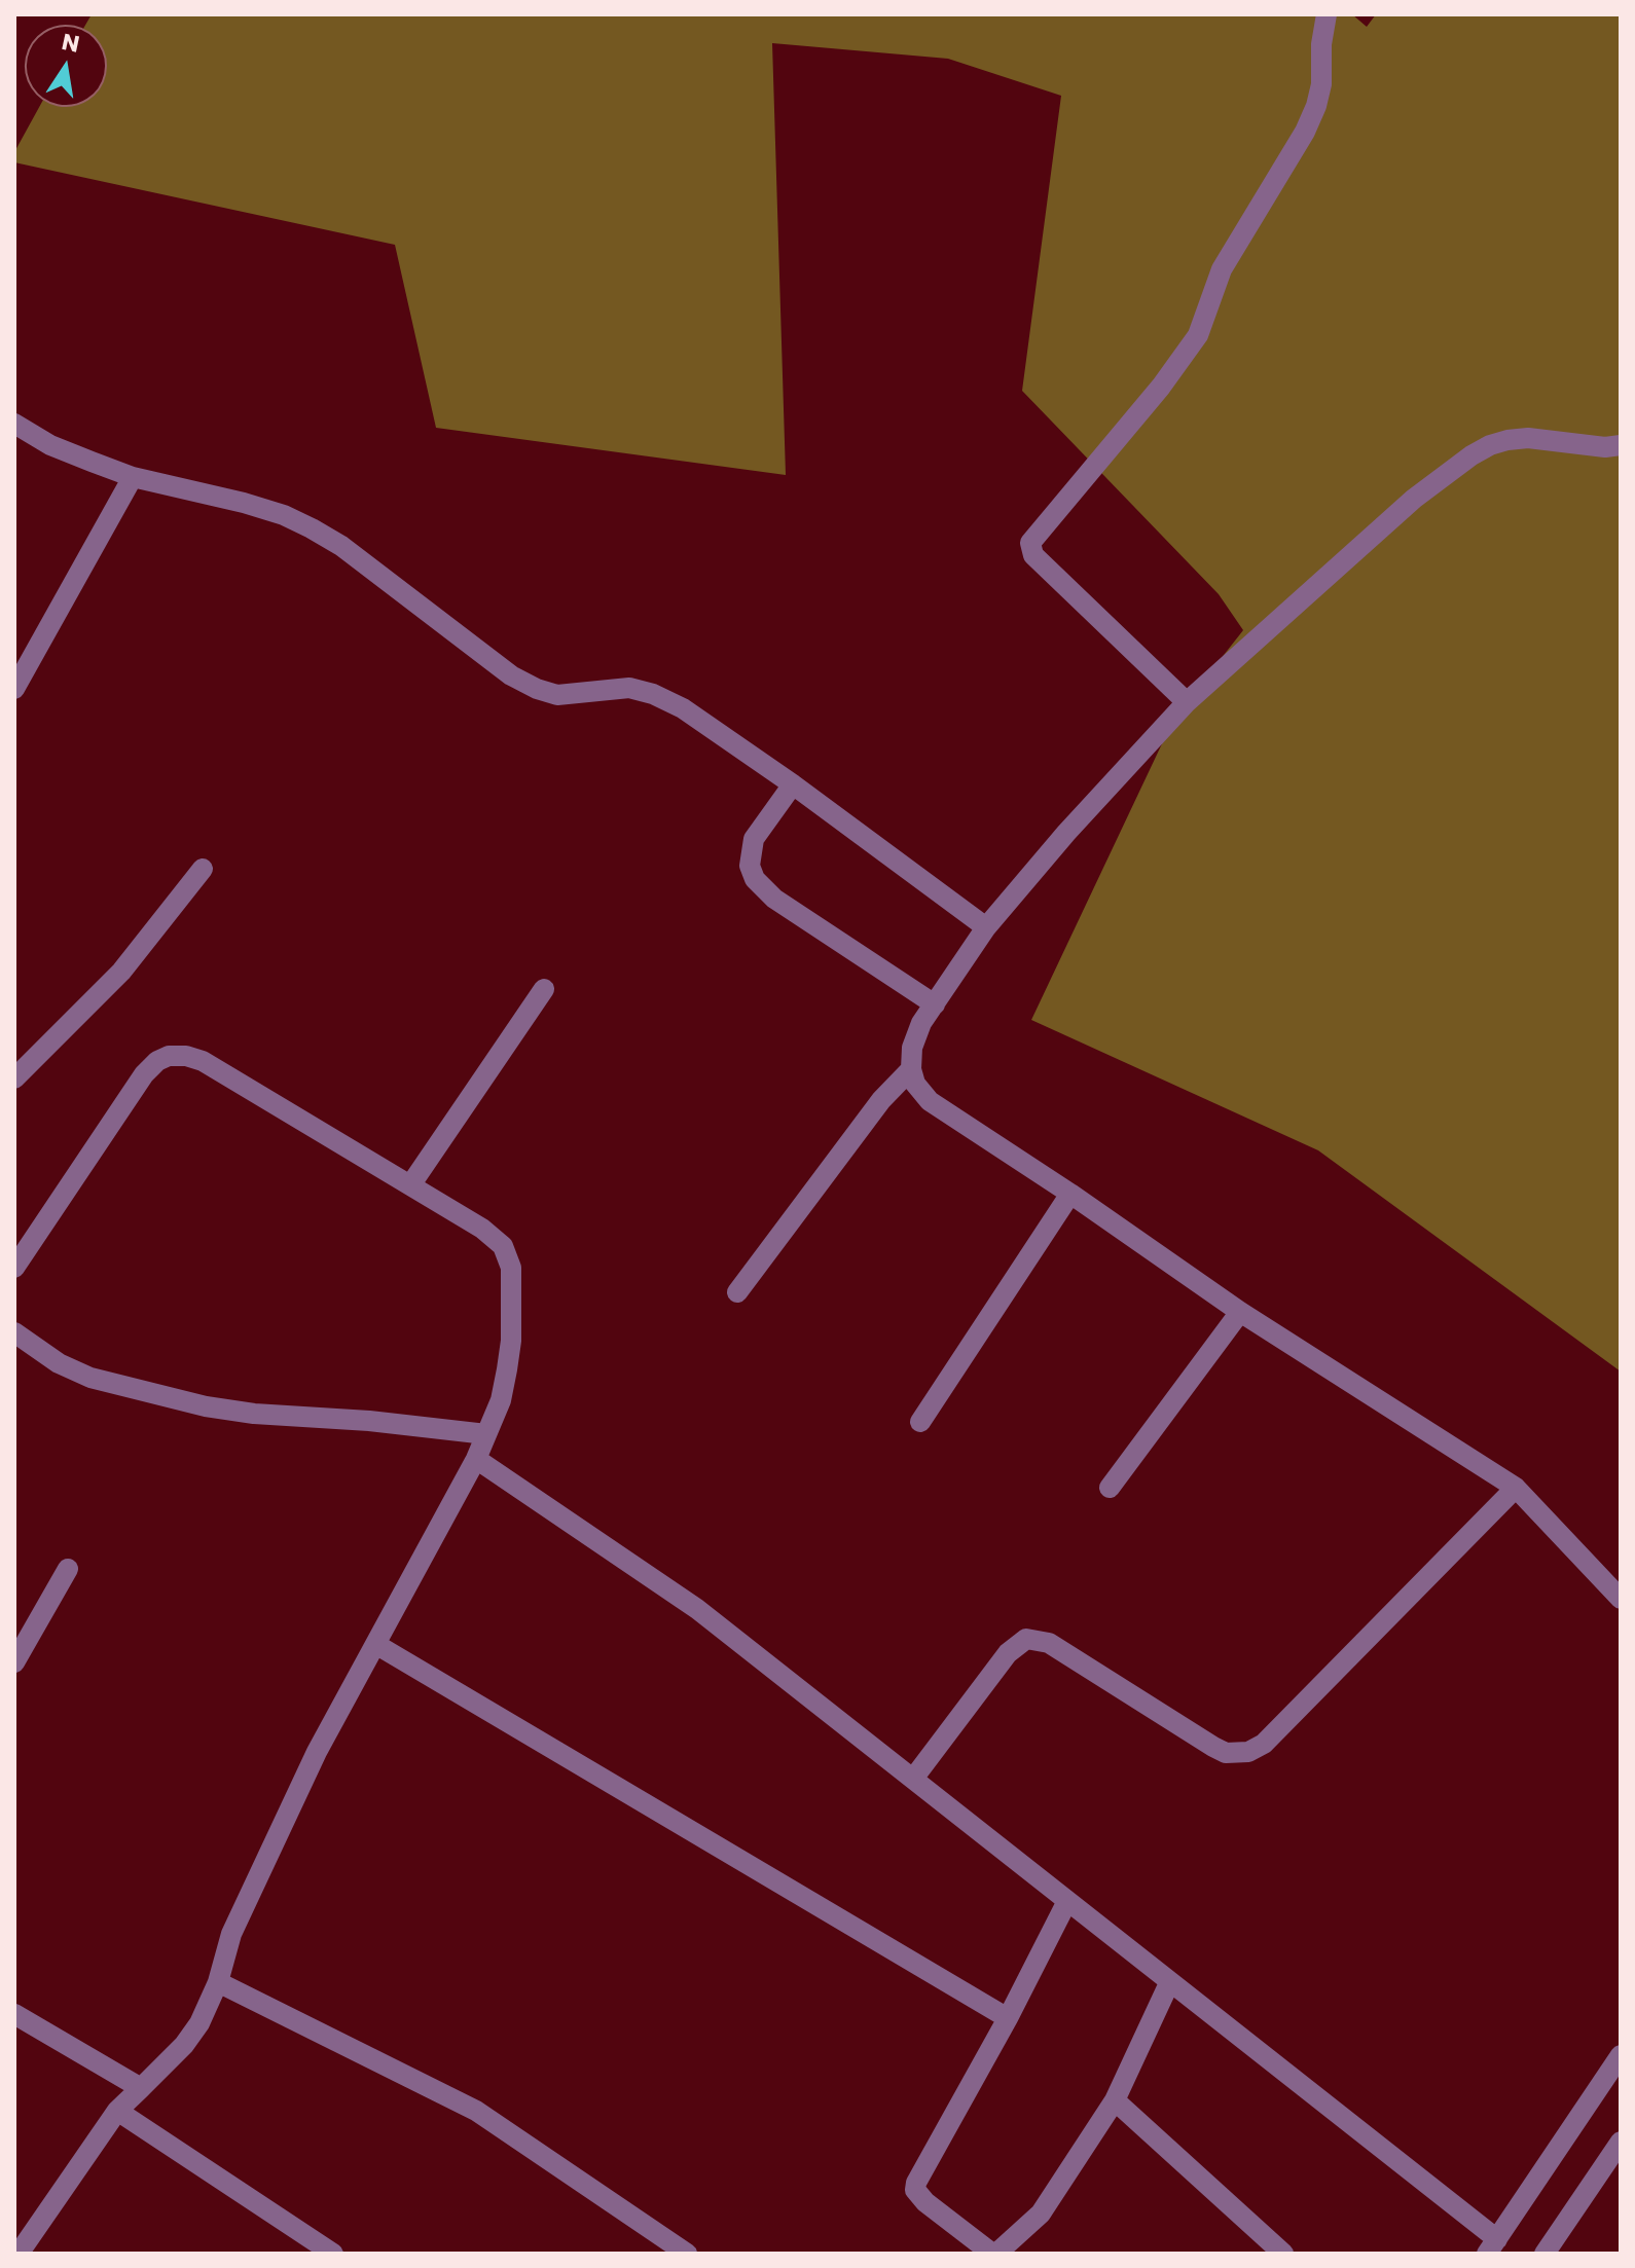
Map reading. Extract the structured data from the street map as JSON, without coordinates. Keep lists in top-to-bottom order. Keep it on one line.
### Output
{"north":"top"}
